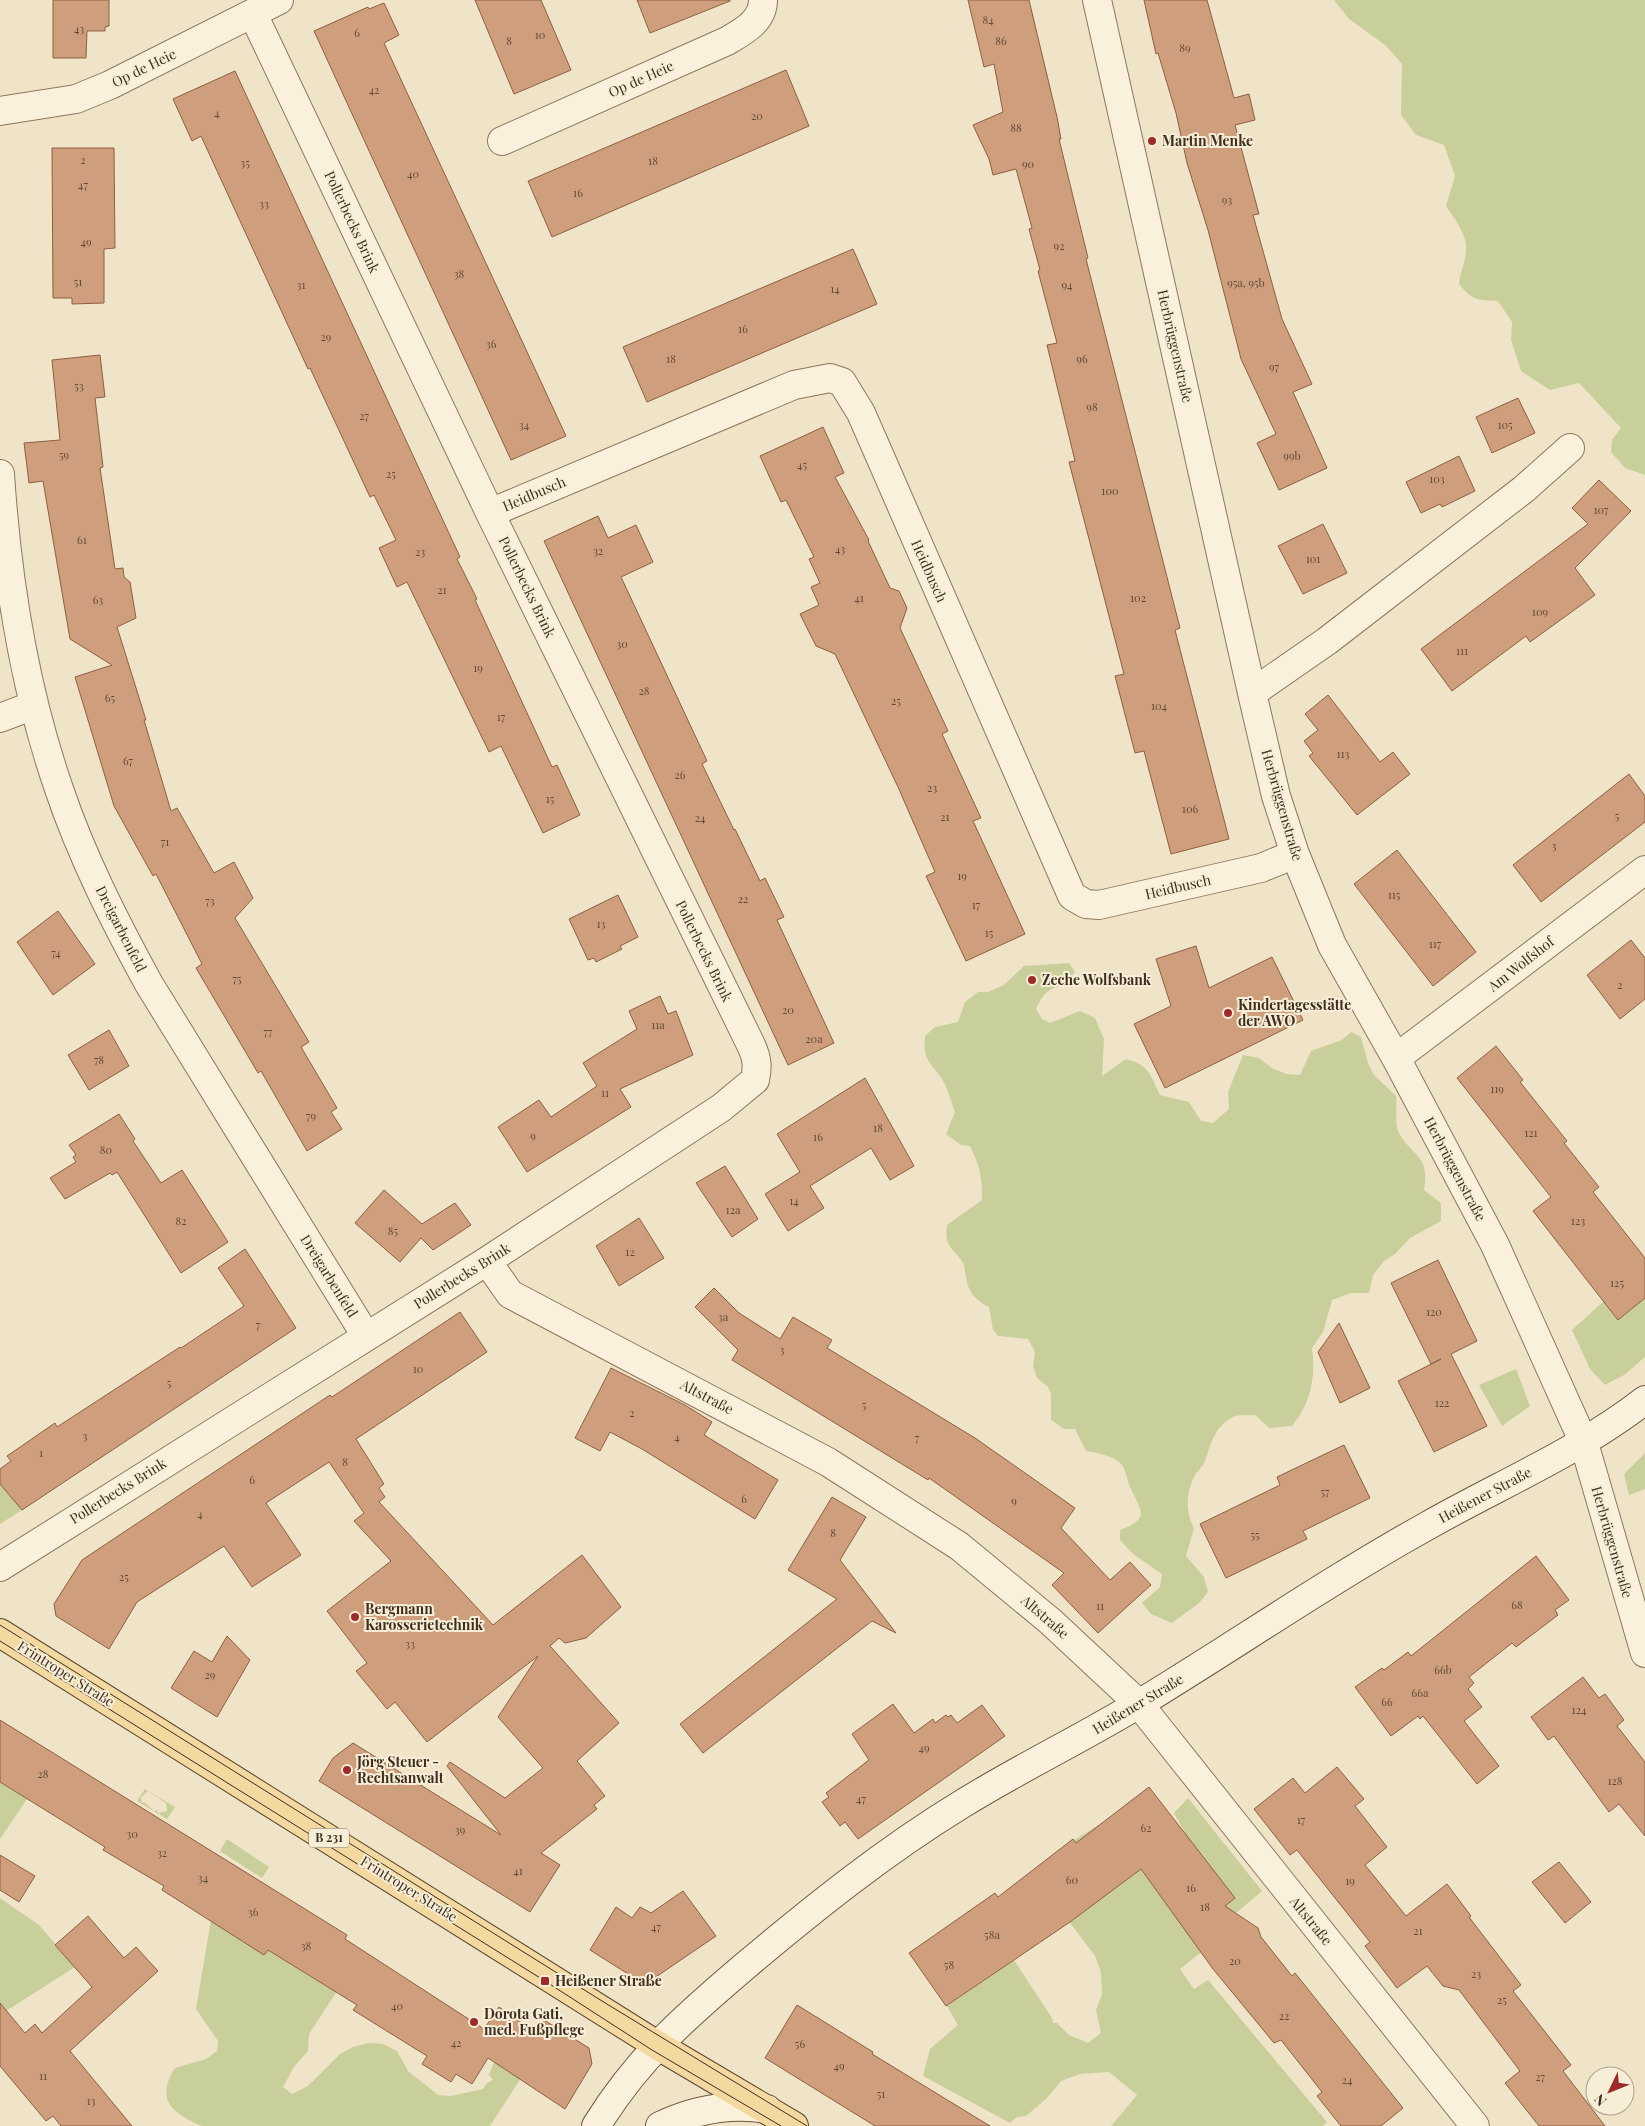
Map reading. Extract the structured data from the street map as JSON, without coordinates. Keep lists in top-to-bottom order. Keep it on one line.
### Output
{"streets":{"main road":["Frintroper Straße","B 231"],"street":["Op de Heie","Pollerbecks Brink","Herbrüggenstraße","Heidbusch","Dreigarbenfeld","Am Wolfshof","Altstraße","Heißener Straße"]},"crossings":[["Op de Heie","Pollerbecks Brink"],["Pollerbecks Brink","Heidbusch"],["Pollerbecks Brink","Dreigarbenfeld"],["Pollerbecks Brink","Altstraße"],["Herbrüggenstraße","Heidbusch"],["Herbrüggenstraße","Am Wolfshof"],["Herbrüggenstraße","Heißener Straße"],["Altstraße","Heißener Straße"],["Heißener Straße","Frintroper Straße"]],"places":{"other":["Martin Menke","Zeche Wolfsbank","Kindertagesstätte der AWO","Bergmann Karosserietechnik","Jörg Steuer - Rechtsanwalt","Dorota Gati, med. Fußpflege"],"transit":["Heißener Straße"]},"house_numbers":["84","43","6","10","8","86","89","42","4","20","88","2","18","35","90","40","47","16","93","33","49","92","38","51","95a, 95b","31","94","14","16","29","36","18","96","97","53","98","27","34","105","59","99b","45","25","103","100","107","61","43","32","23","101","21","41","102","63","109","30","111","19","28","65","25","104","17","113","67","26","23","15","106","5","21","24","71","3","19","115","22","73","17","13","15","117","74","75","2","20","11a","77","20a","78","119","11","79","18","121","9","16","80","14","12a","82","123","85","12","125","120","3a","7","3","10","5","122","5","2","3","4","7","1","8","6","57","6","9","4","8","55","25","68","11","33","66b","29","66a","66","124","49","28","128","47","17","62","39","30","32","41","34","60","19","16","18","36","47","21","58a","38","20","58","23","25","40","22","42","56","49","11","27","24","51","13"],"north":"bottom left"}
